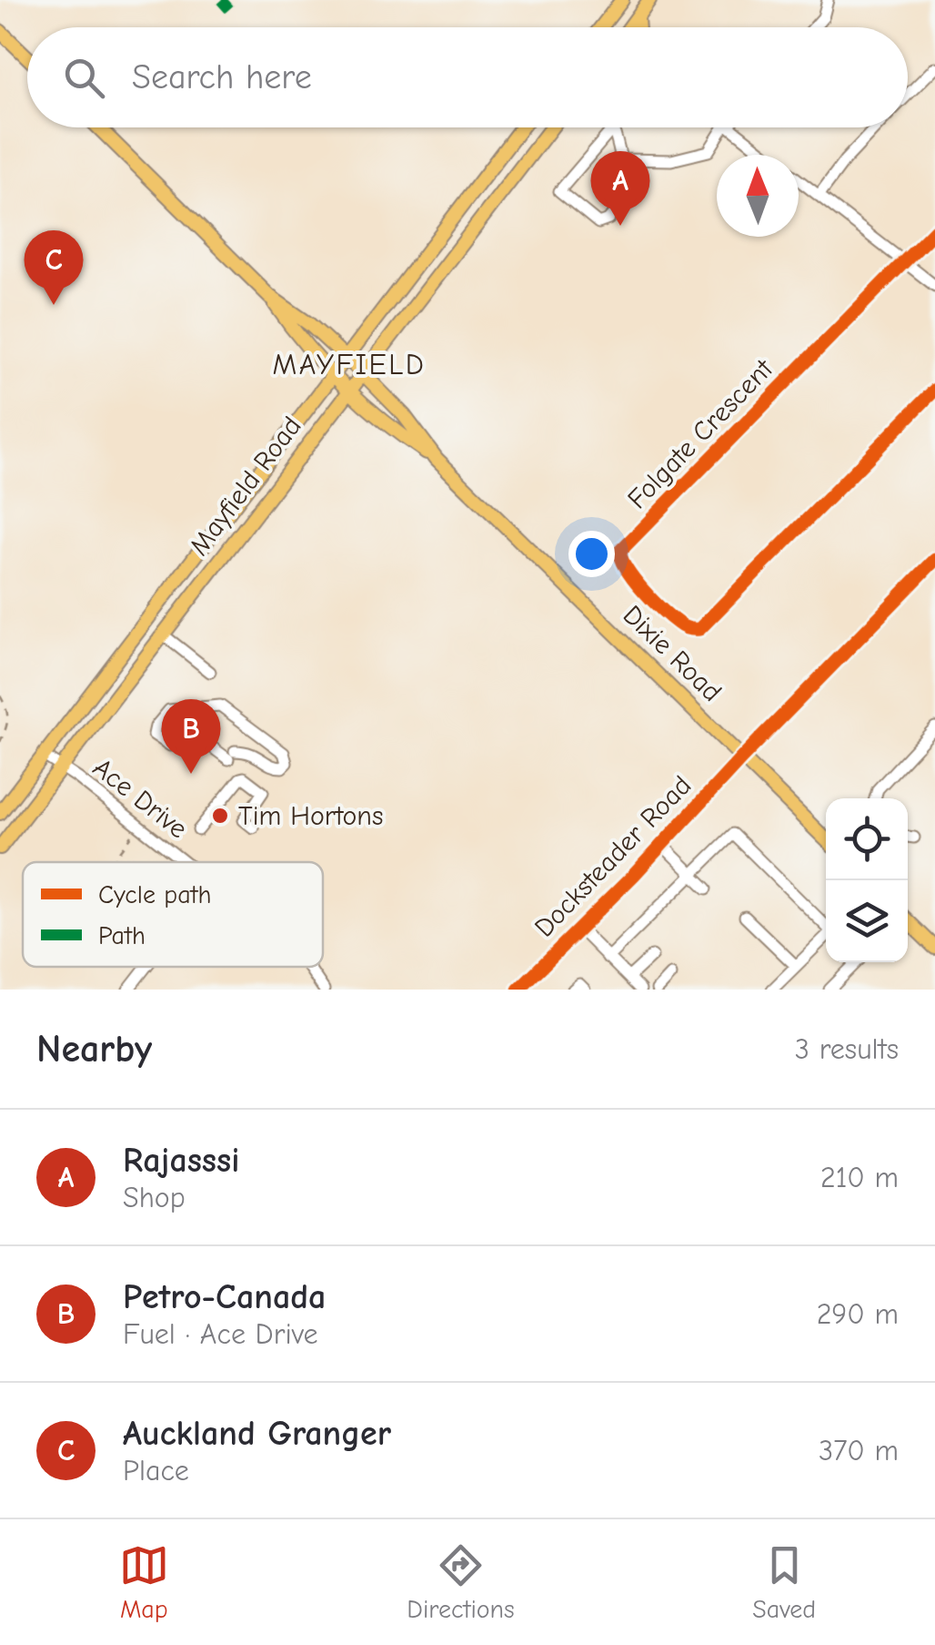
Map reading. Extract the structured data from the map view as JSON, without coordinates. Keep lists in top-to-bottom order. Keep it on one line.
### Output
{"streets":{"main road":["Mayfield Road","Dixie Road"],"street":["Folgate Crescent","Ace Drive","Docksteader Road"]},"crossings":[["Mayfield Road","Dixie Road"],["Mayfield Road","Ace Drive"],["Dixie Road","Docksteader Road"]],"districts":["MAYFIELD"],"places":["Tim Hortons"],"legend":["Cycle path","Path"],"north":"top","page":{"search":"Search here","pins":["A","C","B"],"heading":["Nearby","3 results"],"list":[{"mark":"A","name":"Rajasssi","note":"Shop","value":"210 m"},{"mark":"B","name":"Petro-Canada","note":"Fuel · Ace Drive","value":"290 m"},{"mark":"C","name":"Auckland Granger","note":"Place","value":"370 m"}],"nav":["Map","Directions","Saved"]}}
